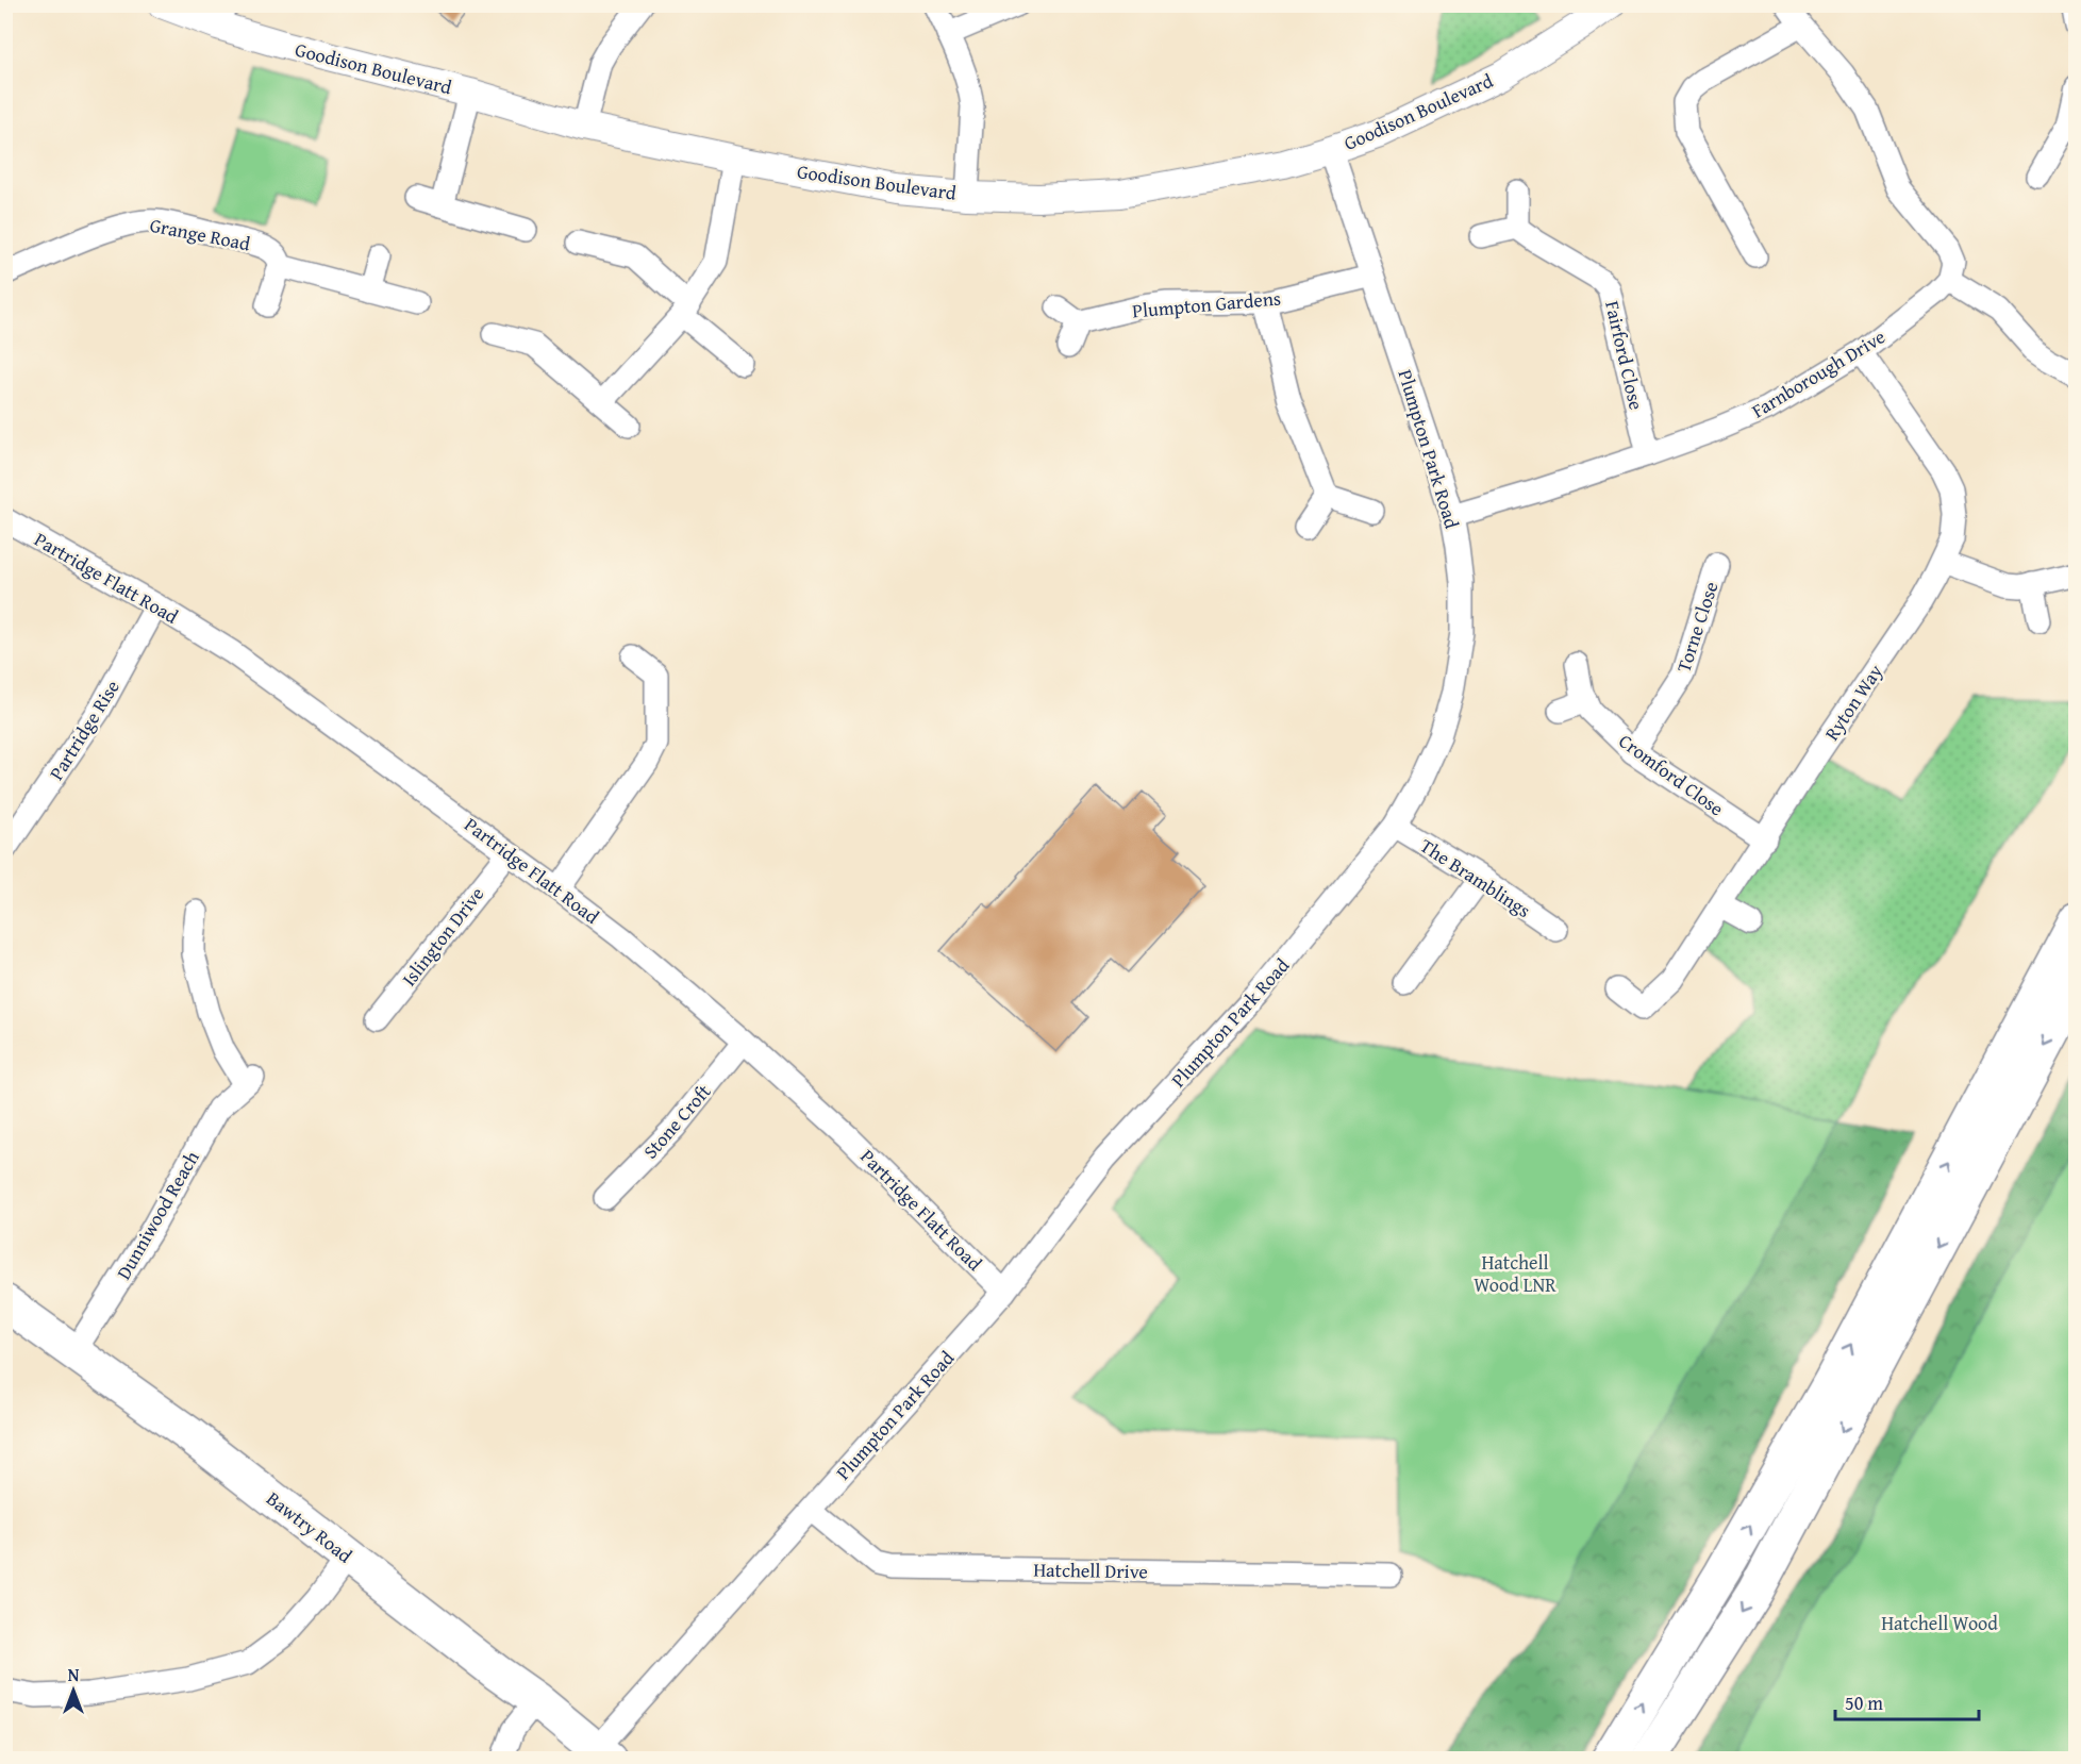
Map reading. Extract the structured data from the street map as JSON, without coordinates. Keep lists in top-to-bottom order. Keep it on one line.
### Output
{"streets":{"highway":["Bawtry Road"],"street":["Goodison Boulevard","Grange Road","Plumpton Gardens","Fairford Close","Farnborough Drive","Plumpton Park Road","Partridge Flatt Road","Torne Close","Ryton Way","Partridge Rise","Cromford Close","The Bramblings","Islington Drive","Stone Croft","Dunniwood Reach","Hatchell Drive"]},"crossings":[["Goodison Boulevard","Plumpton Park Road"],["Plumpton Gardens","Plumpton Park Road"],["Fairford Close","Farnborough Drive"],["Farnborough Drive","Plumpton Park Road"],["Farnborough Drive","Ryton Way"],["Plumpton Park Road","Partridge Flatt Road"],["Plumpton Park Road","The Bramblings"],["Plumpton Park Road","Bawtry Road"],["Plumpton Park Road","Hatchell Drive"],["Partridge Flatt Road","Partridge Rise"],["Partridge Flatt Road","Islington Drive"],["Partridge Flatt Road","Stone Croft"],["Torne Close","Cromford Close"],["Ryton Way","Cromford Close"],["Dunniwood Reach","Bawtry Road"]],"parks":["Hatchell Wood LNR","Hatchell Wood"],"scale_bar":"50 m","north":"top"}
